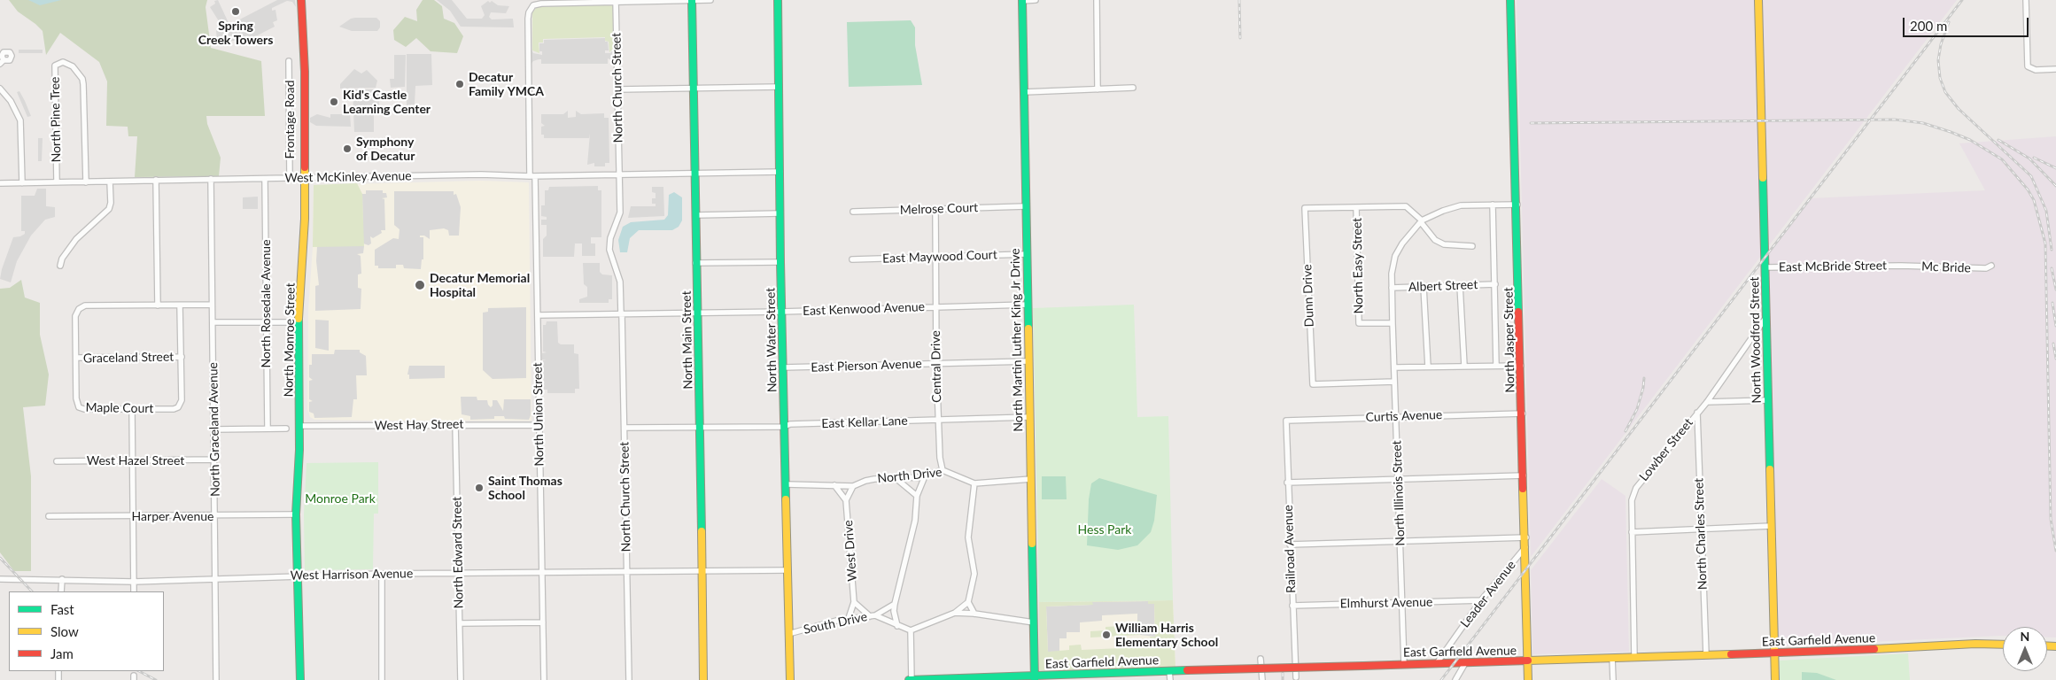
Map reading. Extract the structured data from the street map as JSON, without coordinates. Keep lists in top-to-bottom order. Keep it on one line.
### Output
{"streets":{"street":["North Church Street","North Pine Tree","Frontage Road","West McKinley Avenue","Melrose Court","East Maywood Court","North Easy Street","East McBride Street","Mc Bride","Albert Street","Dunn Drive","North Rosedale Avenue","East Kenwood Avenue","North Monroe Street","North Main Street","North Water Street","North Martin Luther King Jr Drive","North Jasper Street","North Woodford Street","Graceland Street","East Pierson Avenue","Central Drive","Maple Court","North Union Street","Curtis Avenue","East Kellar Lane","West Hay Street","North Graceland Avenue","Lowber Street","West Hazel Street","North Drive","North Illinois Street","Harper Avenue","North Charles Street","Railroad Avenue","West Drive","North Edward Street","West Harrison Avenue","Leader Avenue","Elmhurst Avenue","South Drive","East Garfield Avenue"]},"crossings":[["North Church Street","West McKinley Avenue"],["North Church Street","East Kenwood Avenue"],["North Church Street","North Union Street"],["North Church Street","East Kellar Lane"],["North Church Street","West Harrison Avenue"],["North Pine Tree","West McKinley Avenue"],["Frontage Road","West McKinley Avenue"],["West McKinley Avenue","North Rosedale Avenue"],["West McKinley Avenue","North Monroe Street"],["West McKinley Avenue","North Main Street"],["West McKinley Avenue","North Water Street"],["West McKinley Avenue","North Union Street"],["West McKinley Avenue","North Graceland Avenue"],["Melrose Court","North Martin Luther King Jr Drive"],["Melrose Court","Central Drive"],["East Maywood Court","North Martin Luther King Jr Drive"],["East Maywood Court","Central Drive"],["North Easy Street","Dunn Drive"],["North Easy Street","North Illinois Street"],["East McBride Street","Mc Bride"],["East McBride Street","North Woodford Street"],["Albert Street","North Illinois Street"],["Dunn Drive","North Illinois Street"],["East Kenwood Avenue","North Main Street"],["East Kenwood Avenue","North Water Street"],["East Kenwood Avenue","North Martin Luther King Jr Drive"],["East Kenwood Avenue","Central Drive"],["East Kenwood Avenue","North Union Street"],["North Monroe Street","West Hay Street"],["North Monroe Street","Harper Avenue"],["North Monroe Street","West Harrison Avenue"],["North Main Street","East Kellar Lane"],["North Main Street","West Harrison Avenue"],["North Water Street","East Pierson Avenue"],["North Water Street","East Kellar Lane"],["North Water Street","North Drive"],["North Water Street","West Harrison Avenue"],["North Water Street","South Drive"],["North Martin Luther King Jr Drive","East Pierson Avenue"],["North Martin Luther King Jr Drive","East Kellar Lane"],["North Martin Luther King Jr Drive","North Drive"],["North Martin Luther King Jr Drive","East Garfield Avenue"],["North Jasper Street","Curtis Avenue"],["North Jasper Street","Leader Avenue"],["North Jasper Street","East Garfield Avenue"],["North Woodford Street","Lowber Street"],["North Woodford Street","East Garfield Avenue"],["Graceland Street","Maple Court"],["East Pierson Avenue","Central Drive"],["Central Drive","East Kellar Lane"],["Central Drive","North Drive"],["Maple Court","North Graceland Avenue"],["North Union Street","West Hay Street"],["North Union Street","West Harrison Avenue"],["Curtis Avenue","North Illinois Street"],["Curtis Avenue","Railroad Avenue"],["West Hay Street","North Edward Street"],["North Graceland Avenue","West Hazel Street"],["North Graceland Avenue","Harper Avenue"],["North Graceland Avenue","West Harrison Avenue"],["Lowber Street","North Charles Street"],["Lowber Street","East Garfield Avenue"],["North Illinois Street","Elmhurst Avenue"],["North Illinois Street","East Garfield Avenue"],["North Charles Street","East Garfield Avenue"],["Railroad Avenue","Elmhurst Avenue"],["West Drive","South Drive"],["North Edward Street","West Harrison Avenue"],["Leader Avenue","Elmhurst Avenue"],["Leader Avenue","East Garfield Avenue"]],"parks":["Monroe Park","Hess Park"],"places":["Spring Creek Towers","Decatur Family YMCA","Kid's Castle Learning Center","Symphony of Decatur","Decatur Memorial Hospital","Saint Thomas School","William Harris Elementary School"],"legend":["Fast","Slow","Jam"],"scale_bar":"200 m","north":"top"}
